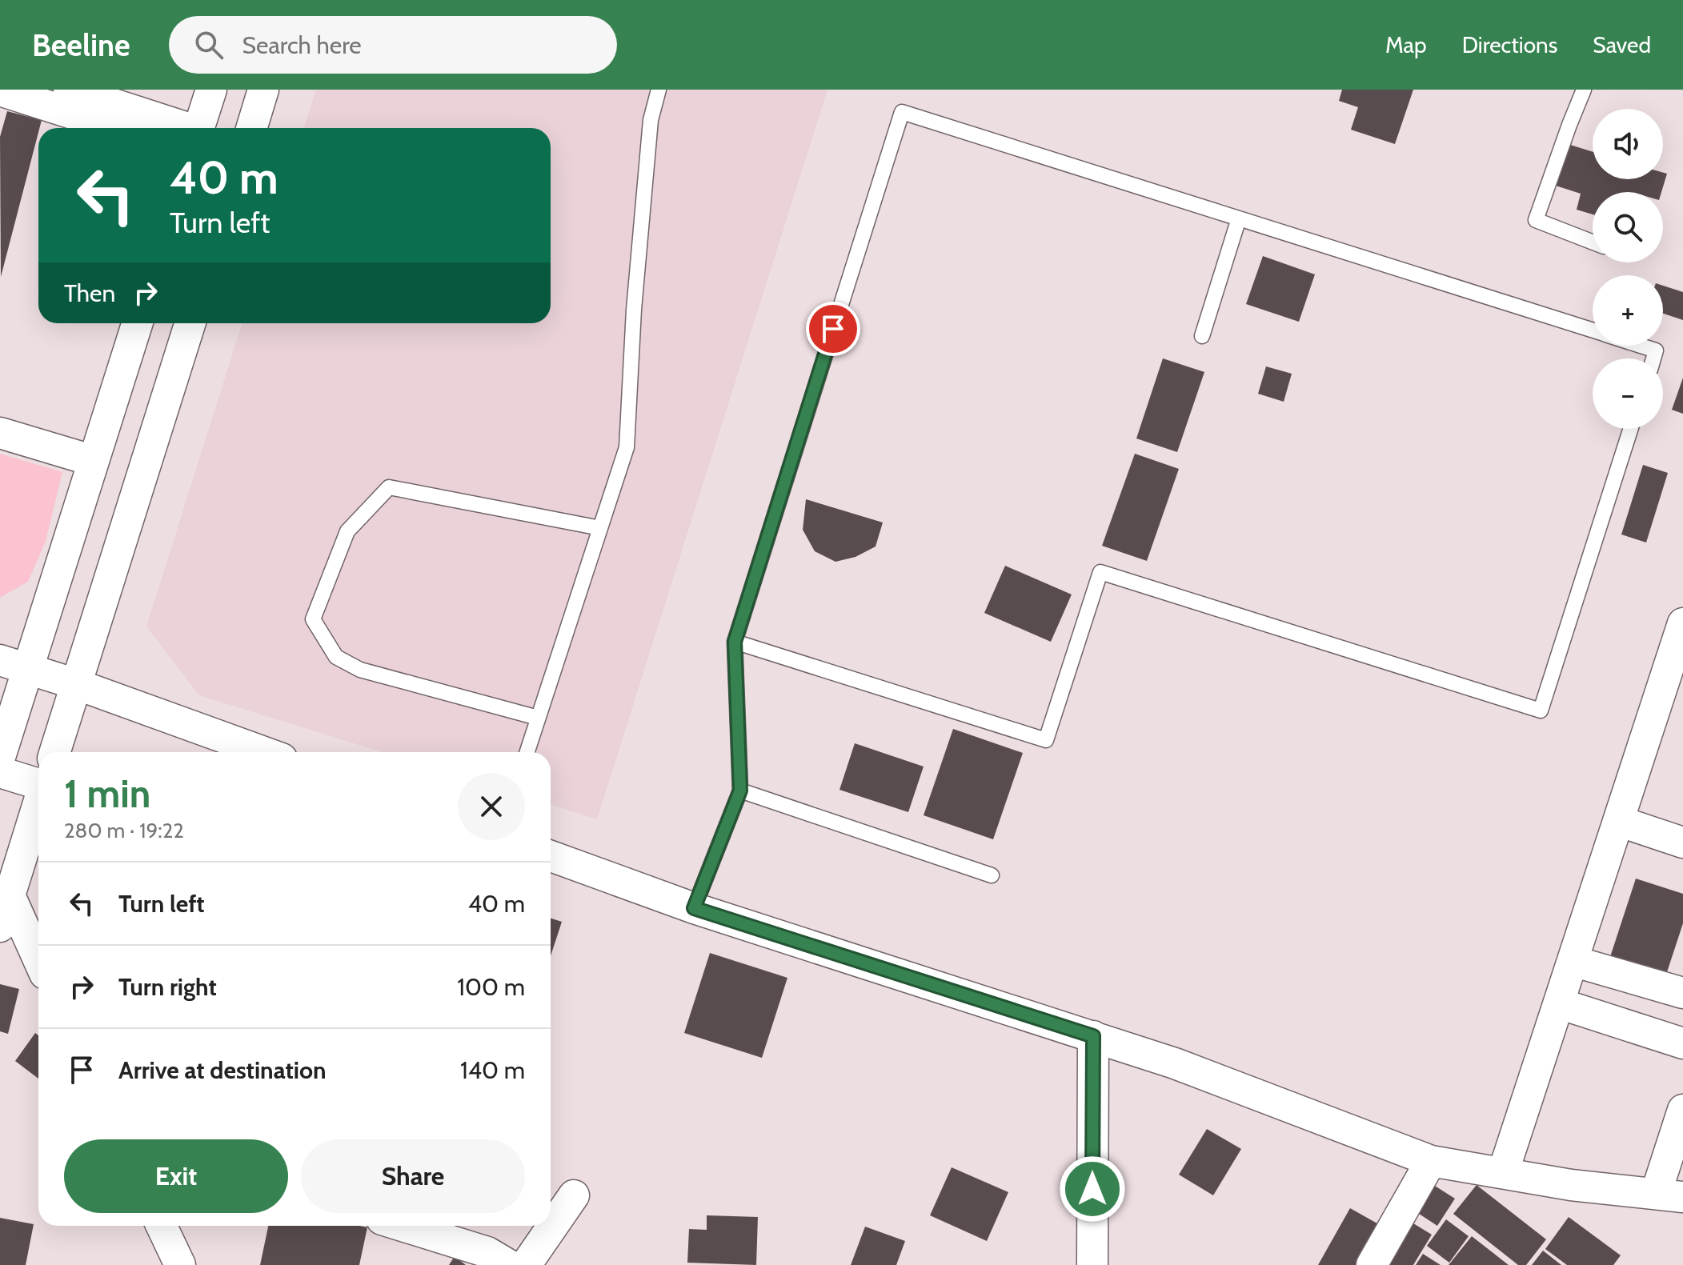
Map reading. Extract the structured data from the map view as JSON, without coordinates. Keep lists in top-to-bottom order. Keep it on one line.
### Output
{"page":{"header":"Beeline","search":"Search here","nav":["Map","Directions","Saved"],"map_buttons":["+","−"],"turn":["40 m","Turn left"],"then":"Then","heading":["1 min","280 m · 19:22"],"list":[{"name":"Turn left","value":"40 m"},{"name":"Turn right","value":"100 m"},{"name":"Arrive at destination","value":"140 m"}],"buttons":["Exit","Share"]}}
